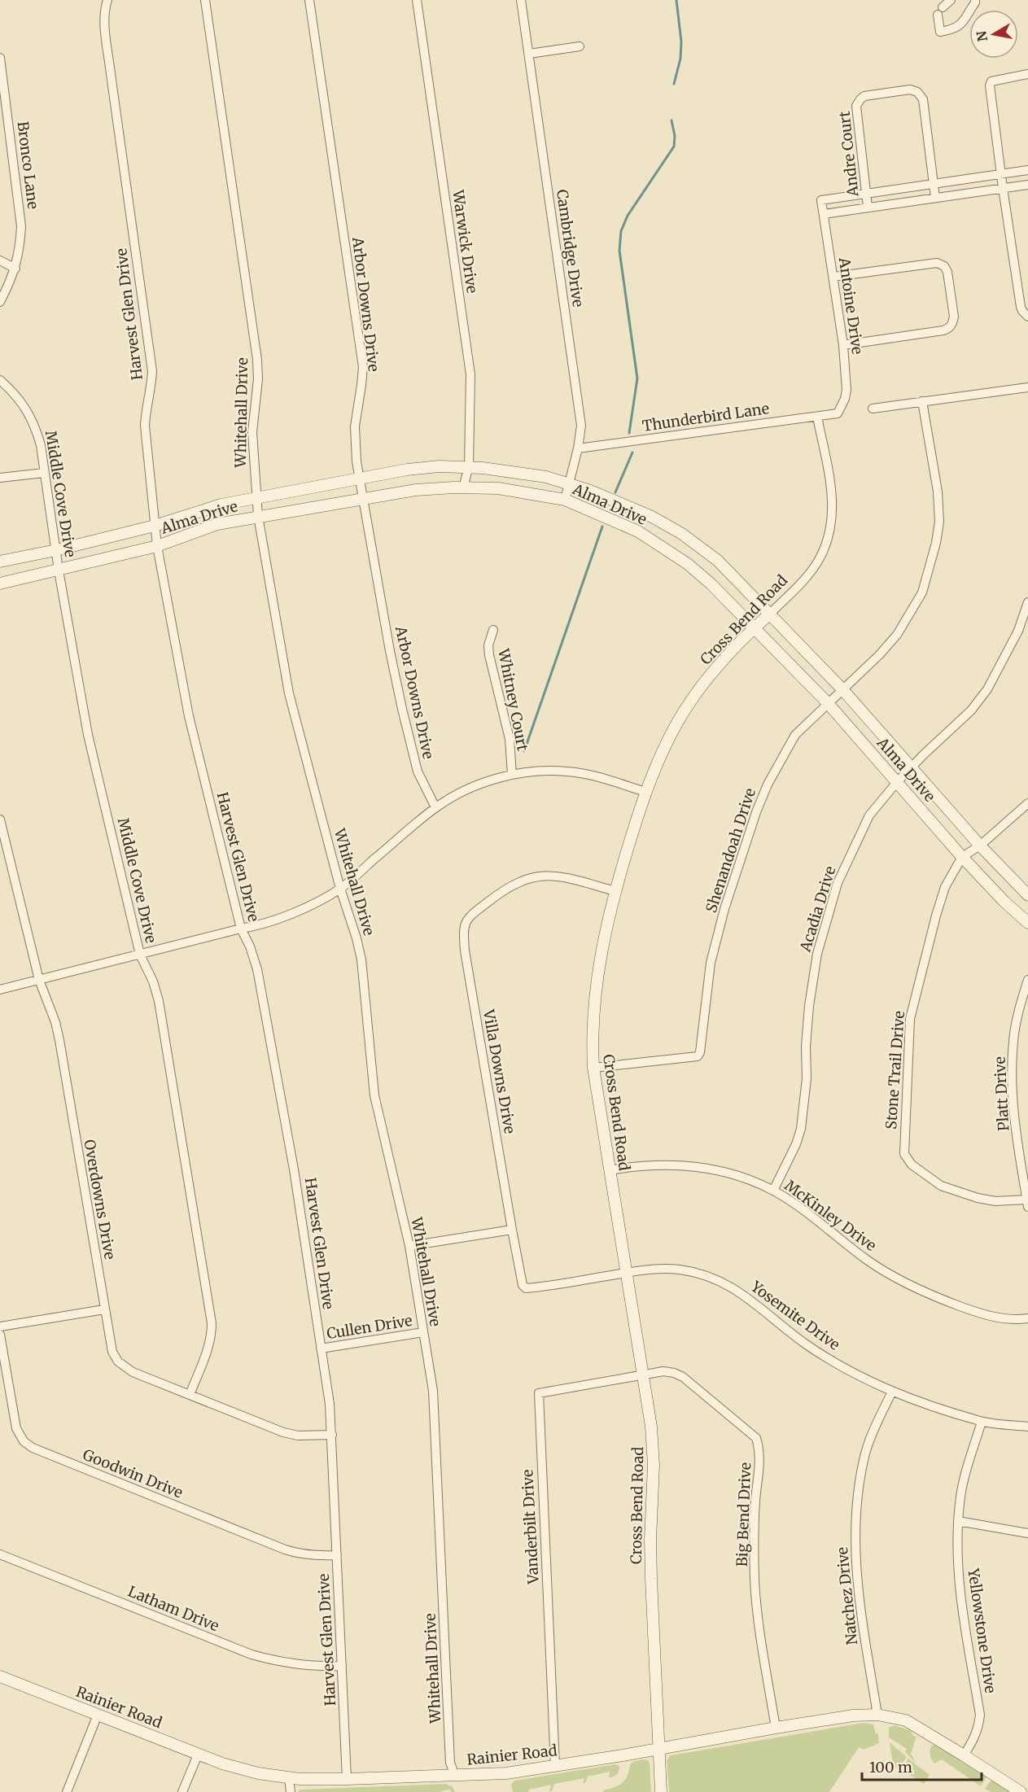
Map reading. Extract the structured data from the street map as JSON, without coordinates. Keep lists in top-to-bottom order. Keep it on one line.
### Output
{"streets":{"main road":["Alma Drive","Cross Bend Road","Rainier Road"],"street":["Andre Court","Bronco Lane","Warwick Drive","Cambridge Drive","Arbor Downs Drive","Antoine Drive","Harvest Glen Drive","Whitehall Drive","Thunderbird Lane","Middle Cove Drive","Whitney Court","Shenandoah Drive","Acadia Drive","Stone Trail Drive","Villa Downs Drive","Platt Drive","Overdowns Drive","McKinley Drive","Yosemite Drive","Cullen Drive","Goodwin Drive","Big Bend Drive","Vanderbilt Drive","Natchez Drive","Latham Drive","Yellowstone Drive"]},"crossings":[["Warwick Drive","Alma Drive"],["Cambridge Drive","Thunderbird Lane"],["Cambridge Drive","Alma Drive"],["Arbor Downs Drive","Alma Drive"],["Antoine Drive","Thunderbird Lane"],["Harvest Glen Drive","Alma Drive"],["Harvest Glen Drive","Overdowns Drive"],["Harvest Glen Drive","Cullen Drive"],["Harvest Glen Drive","Goodwin Drive"],["Harvest Glen Drive","Latham Drive"],["Harvest Glen Drive","Rainier Road"],["Whitehall Drive","Alma Drive"],["Whitehall Drive","Cullen Drive"],["Whitehall Drive","Rainier Road"],["Thunderbird Lane","Cross Bend Road"],["Middle Cove Drive","Alma Drive"],["Middle Cove Drive","Overdowns Drive"],["Alma Drive","Cross Bend Road"],["Alma Drive","Shenandoah Drive"],["Alma Drive","Acadia Drive"],["Alma Drive","Stone Trail Drive"],["Cross Bend Road","Shenandoah Drive"],["Cross Bend Road","Villa Downs Drive"],["Cross Bend Road","McKinley Drive"],["Cross Bend Road","Yosemite Drive"],["Cross Bend Road","Big Bend Drive"],["Cross Bend Road","Vanderbilt Drive"],["Cross Bend Road","Rainier Road"],["Acadia Drive","McKinley Drive"],["Stone Trail Drive","Platt Drive"],["Villa Downs Drive","Yosemite Drive"],["Yosemite Drive","Natchez Drive"],["Yosemite Drive","Yellowstone Drive"],["Big Bend Drive","Vanderbilt Drive"],["Big Bend Drive","Rainier Road"],["Vanderbilt Drive","Rainier Road"],["Natchez Drive","Rainier Road"],["Yellowstone Drive","Rainier Road"]],"scale_bar":"100 m","north":"left"}
